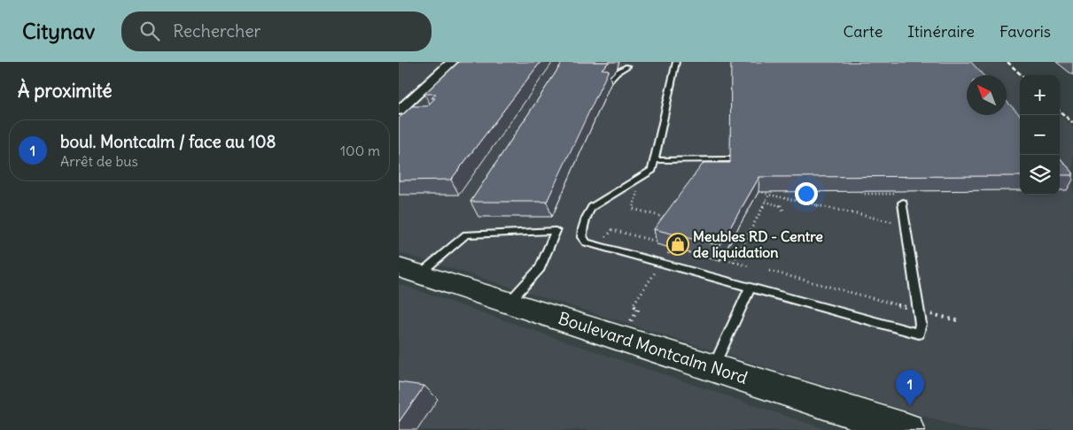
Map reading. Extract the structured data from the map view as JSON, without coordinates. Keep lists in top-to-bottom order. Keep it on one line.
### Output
{"streets":{"street":["Boulevard Montcalm Nord"]},"places":{"shop":["Meubles RD - Centre de liquidation"]},"north":"top left","page":{"header":"Citynav","search":"Rechercher","nav":["Carte","Itinéraire","Favoris"],"heading":"À proximité","map_buttons":["+","−"],"list":[{"mark":"1","name":"boul. Montcalm / face au 108","note":"Arrêt de bus","value":"100 m"}],"pins":"1"}}
